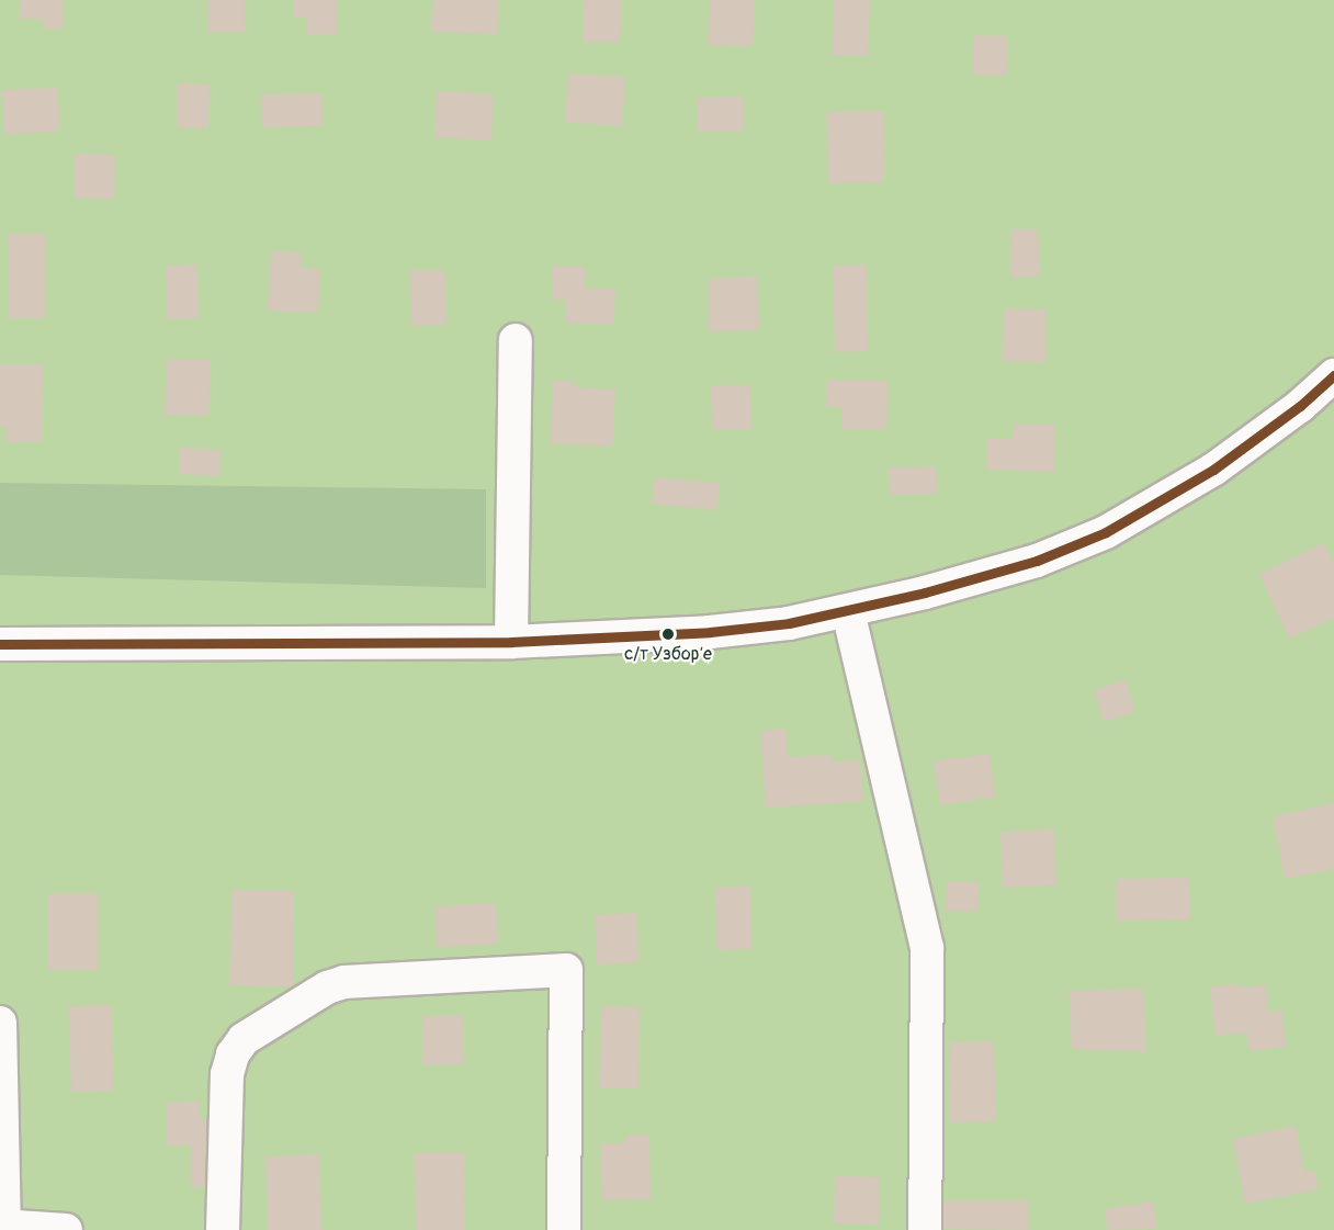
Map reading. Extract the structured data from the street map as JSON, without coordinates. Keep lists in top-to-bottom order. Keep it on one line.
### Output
{"places":["с/т Узборʼе"]}
